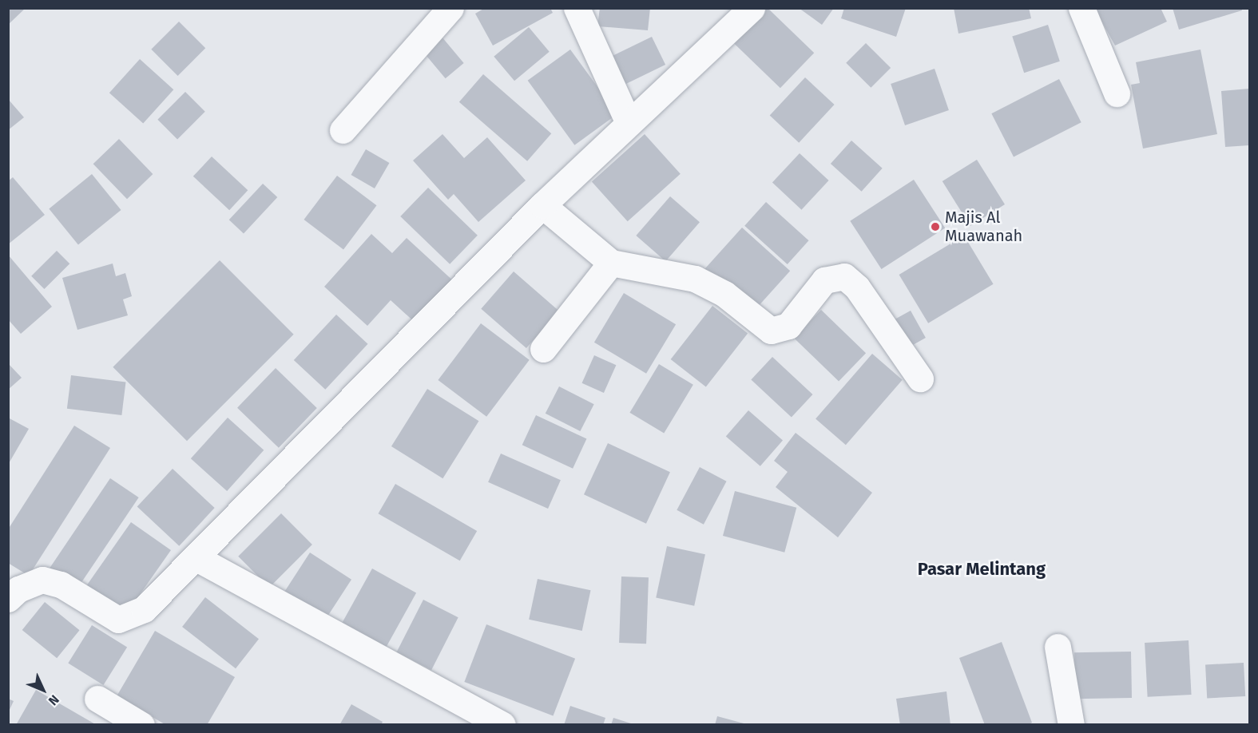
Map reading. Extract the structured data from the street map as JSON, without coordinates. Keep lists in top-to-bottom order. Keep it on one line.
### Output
{"districts":["Pasar Melintang"],"places":["Majis Al Muawanah"],"north":"bottom right"}
